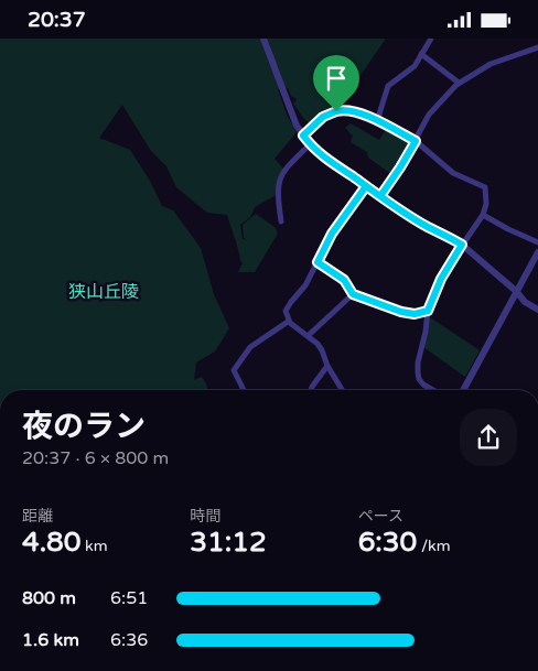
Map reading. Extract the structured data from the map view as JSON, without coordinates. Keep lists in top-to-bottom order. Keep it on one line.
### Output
{"parks":["狭山丘陵"],"page":{"status":"20:37","heading":["夜のラン","20:37 · 6 × 800 m"],"stats":[["距離","4.80 km"],["時間","31:12"],["ペース","6:30 /km"]],"list":[{"name":"800 m","note":"6:51"},{"name":"1.6 km","note":"6:36"}]}}
